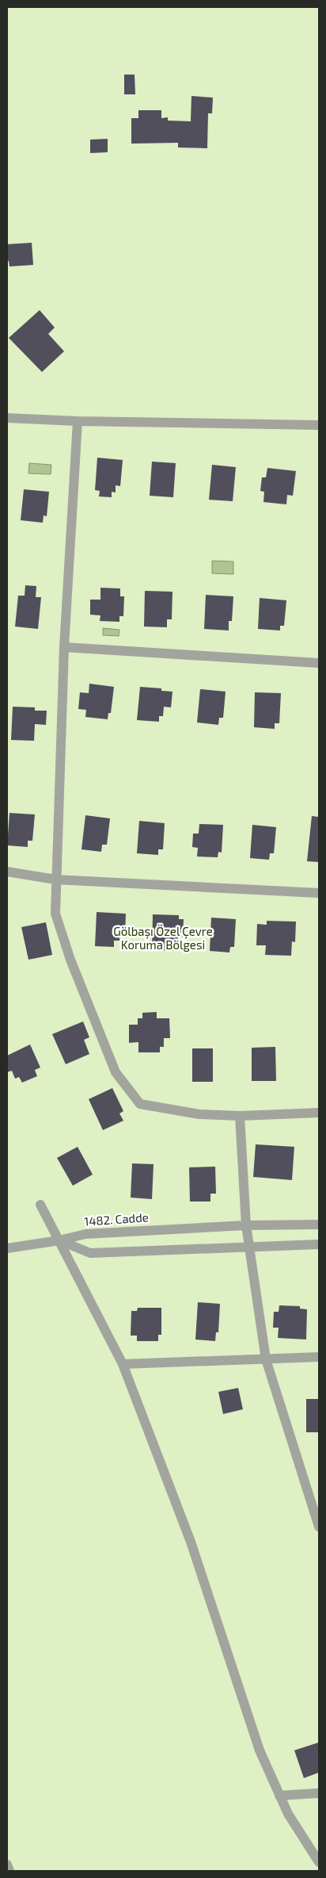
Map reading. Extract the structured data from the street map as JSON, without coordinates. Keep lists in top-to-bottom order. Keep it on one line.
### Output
{"streets":{"street":["1482. Cadde"]},"parks":["Gölbaşı Özel Çevre Koruma Bölgesi"]}
